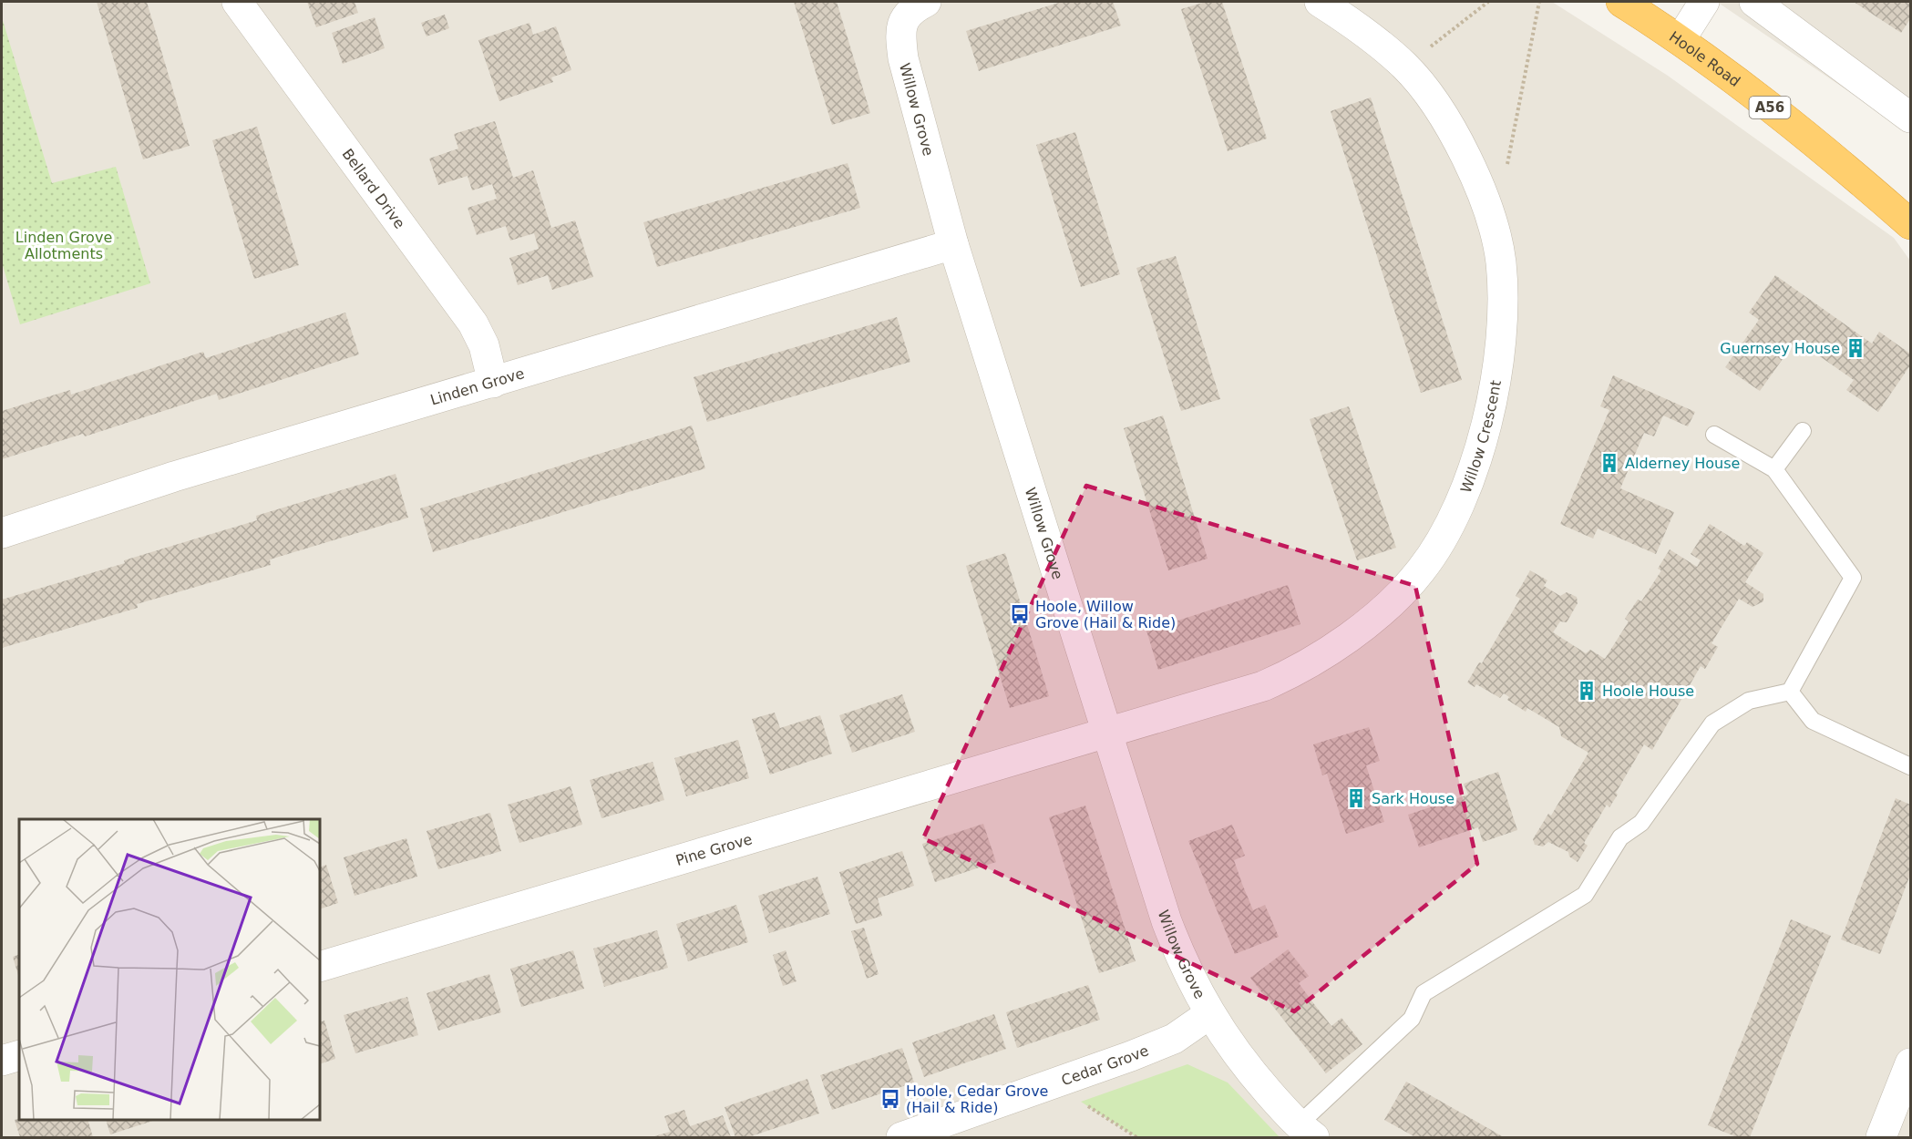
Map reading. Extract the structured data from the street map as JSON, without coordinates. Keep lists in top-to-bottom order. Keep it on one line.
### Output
{"streets":{"highway":["Hoole Road","A56"],"street":["Willow Grove","Bellard Drive","Linden Grove","Willow Crescent","Pine Grove","Cedar Grove"]},"crossings":[["Willow Grove","Linden Grove"],["Willow Grove","Willow Crescent"],["Willow Grove","Pine Grove"],["Willow Grove","Cedar Grove"],["Bellard Drive","Linden Grove"],["Willow Crescent","Pine Grove"]],"parks":["Linden Grove Allotments"],"places":{"building":["Guernsey House","Alderney House","Hoole House","Sark House"],"bus stop":["Hoole, Willow Grove (Hail & Ride)","Hoole, Cedar Grove (Hail & Ride)"]}}
